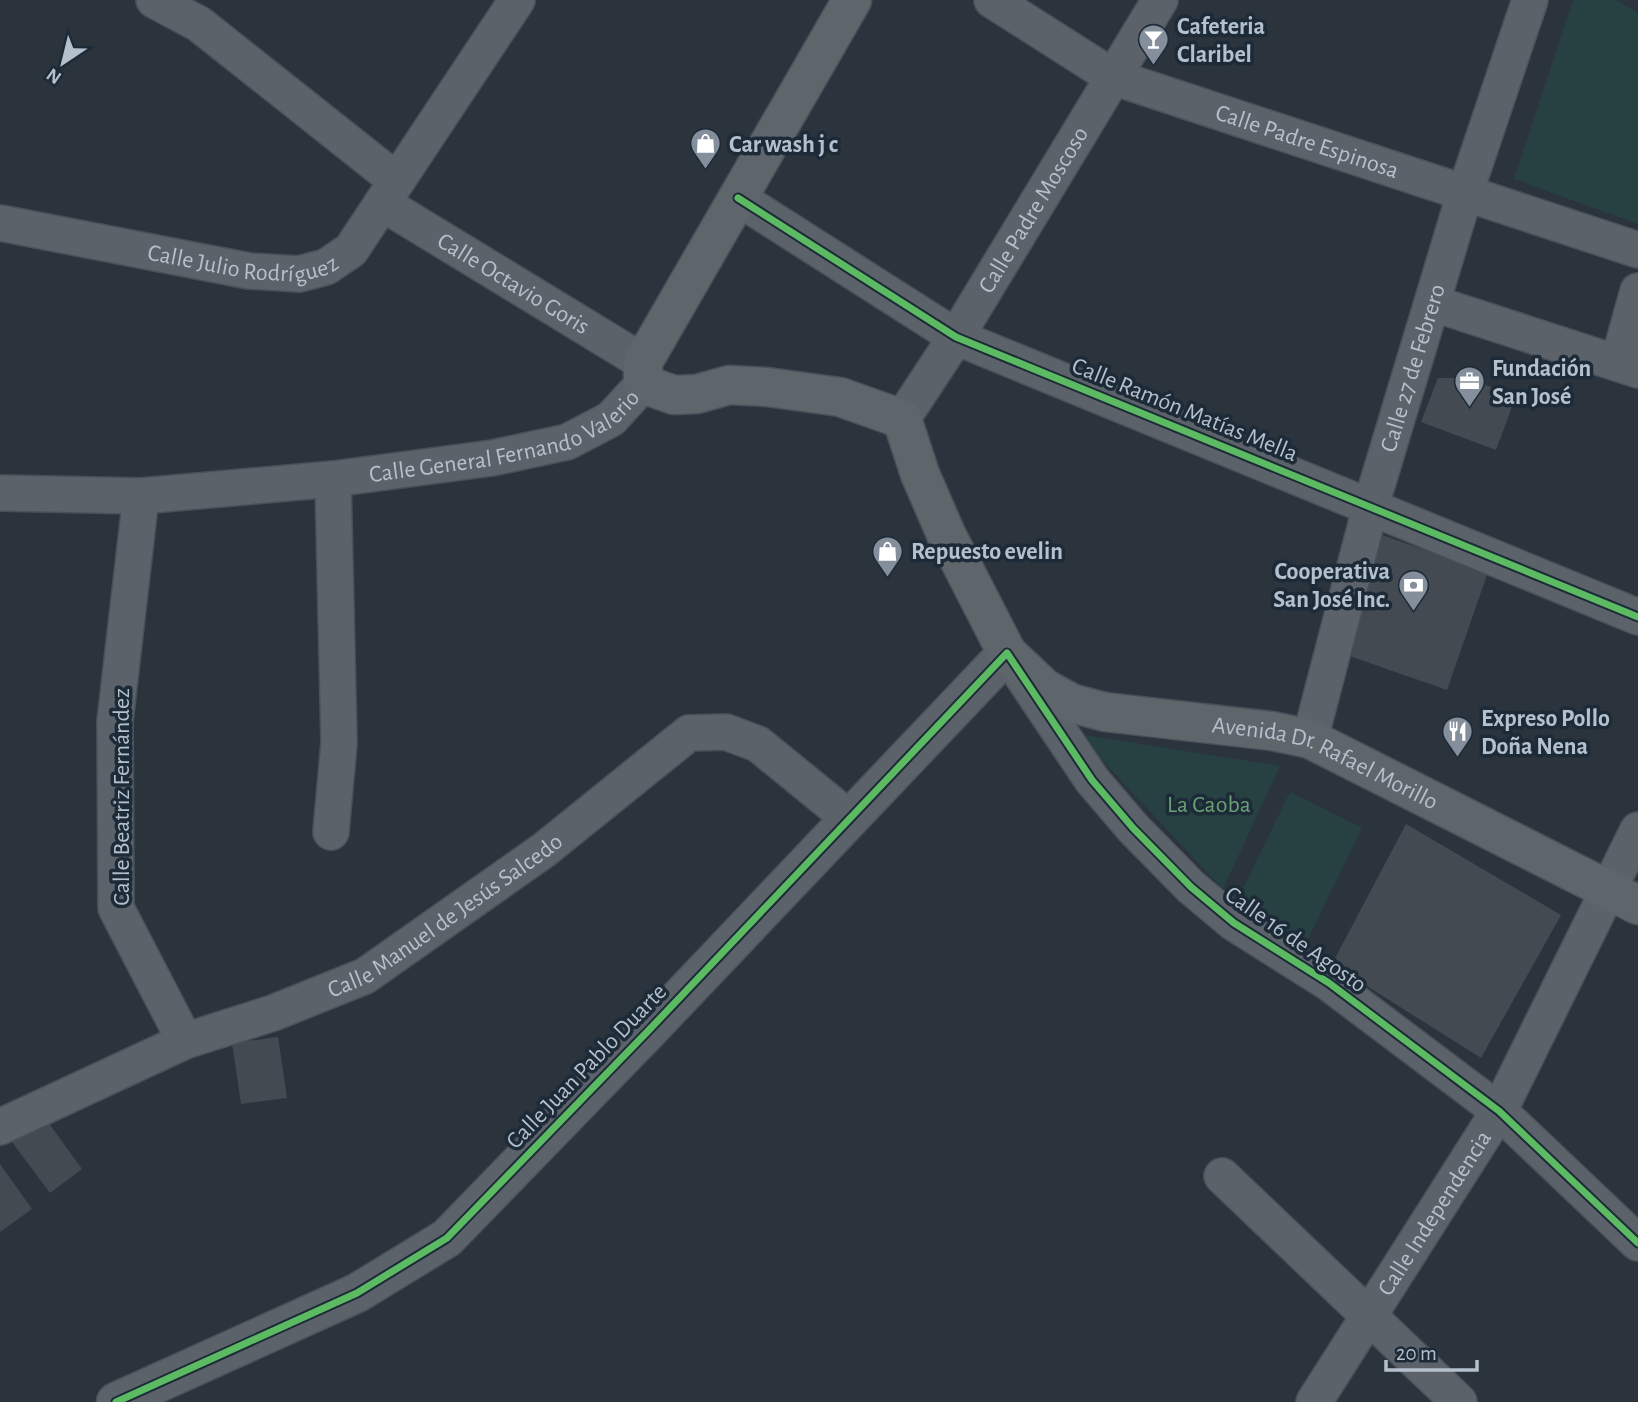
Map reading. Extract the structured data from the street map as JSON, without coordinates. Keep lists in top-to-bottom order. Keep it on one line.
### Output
{"streets":{"main road":["Calle General Fernando Valerio","Avenida Dr. Rafael Morillo"],"street":["Calle Padre Espinosa","Calle Padre Moscoso","Calle Julio Rodríguez","Calle Octavio Goris","Calle 27 de Febrero","Calle Ramón Matías Mella","Calle Beatriz Fernández","Calle Manuel de Jesús Salcedo","Calle 16 de Agosto","Calle Juan Pablo Duarte","Calle Independencia"]},"crossings":[["Calle Padre Espinosa","Calle Padre Moscoso"],["Calle Padre Espinosa","Calle 27 de Febrero"],["Calle Padre Moscoso","Calle Ramón Matías Mella"],["Calle Padre Moscoso","Calle General Fernando Valerio"],["Calle Julio Rodríguez","Calle Octavio Goris"],["Calle Octavio Goris","Calle General Fernando Valerio"],["Calle 27 de Febrero","Calle Ramón Matías Mella"],["Calle 27 de Febrero","Avenida Dr. Rafael Morillo"],["Calle General Fernando Valerio","Calle Beatriz Fernández"],["Avenida Dr. Rafael Morillo","Calle 16 de Agosto"],["Avenida Dr. Rafael Morillo","Calle Juan Pablo Duarte"],["Avenida Dr. Rafael Morillo","Calle Independencia"],["Calle Beatriz Fernández","Calle Manuel de Jesús Salcedo"],["Calle Manuel de Jesús Salcedo","Calle Juan Pablo Duarte"],["Calle 16 de Agosto","Calle Juan Pablo Duarte"],["Calle 16 de Agosto","Calle Independencia"]],"parks":["La Caoba"],"places":{"bar":["Cafeteria Claribel"],"shop":["Car wash j c","Repuesto evelin"],"office":["Fundación San José"],"bank":["Cooperativa San José Inc."],"restaurant":["Expreso Pollo Doña Nena"]},"scale_bar":"20 m","north":"bottom left"}
